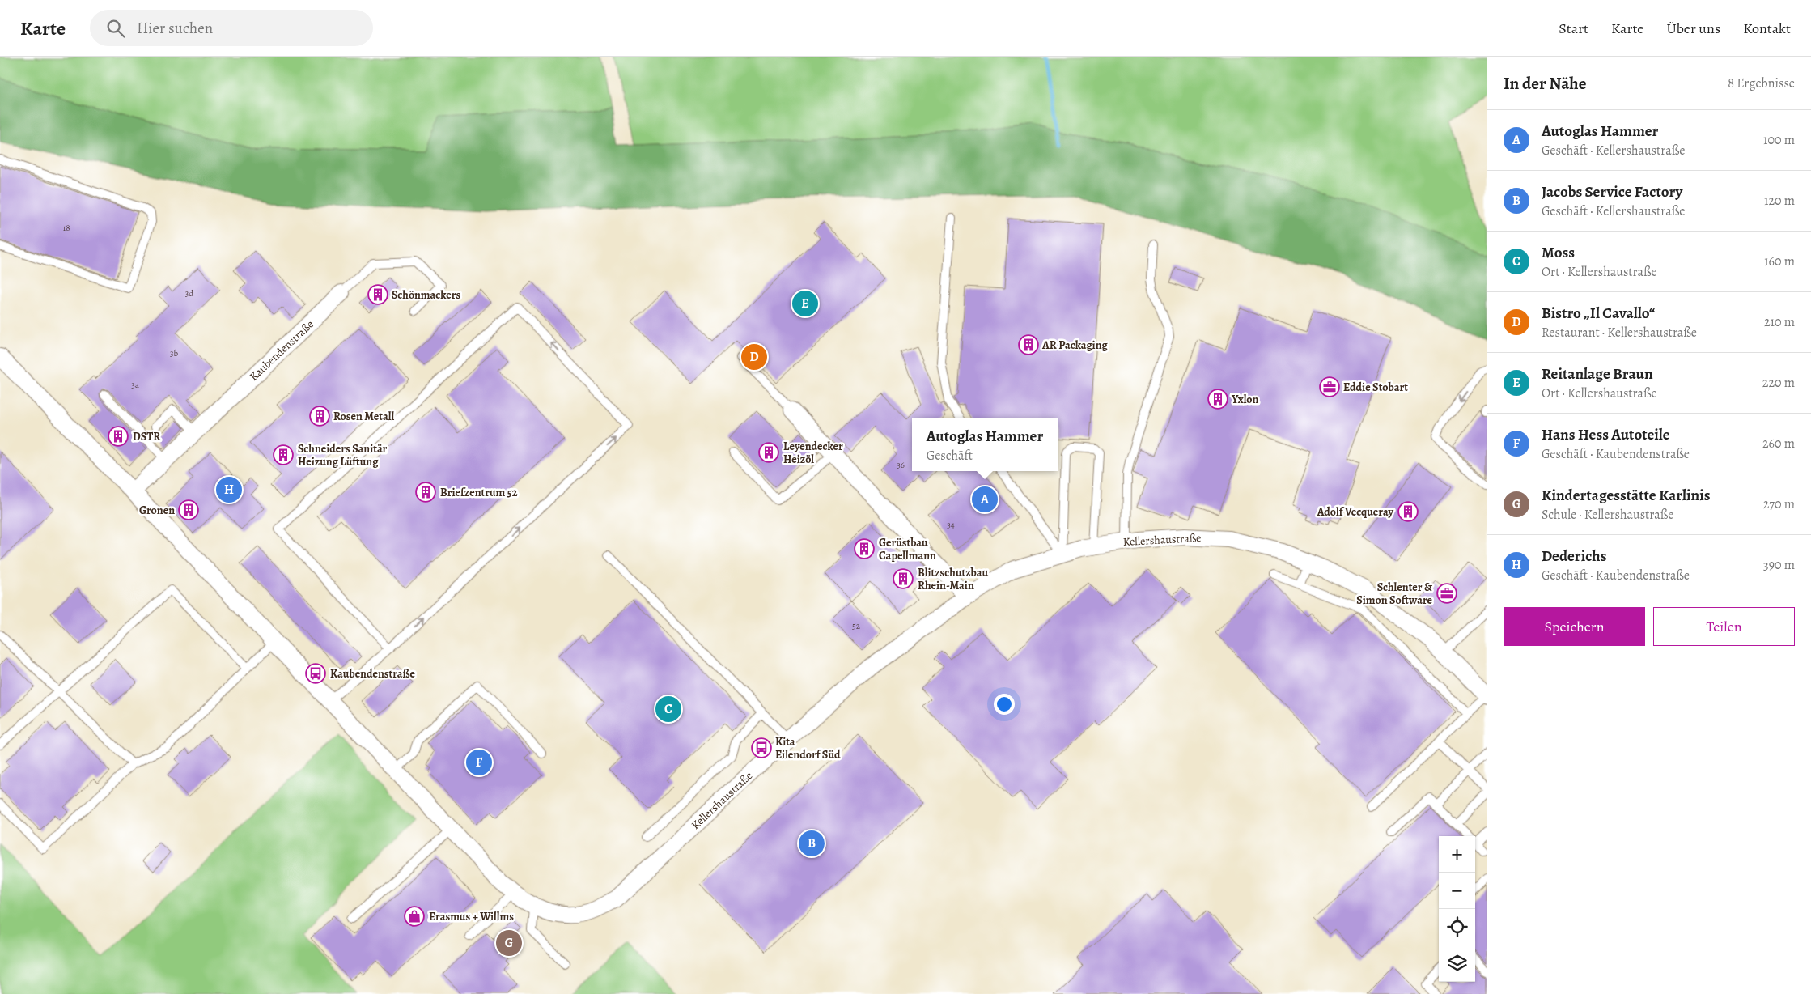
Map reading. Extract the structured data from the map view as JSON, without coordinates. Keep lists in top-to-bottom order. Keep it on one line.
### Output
{"streets":{"street":["Kaubendenstraße","Kellershaustraße"]},"places":{"building":["Schönmackers","AR Packaging","Yxlon","Rosen Metall","DSTR","Leyendecker Heizöl","Schneiders Sanitär Heizung Lüftung","Briefzentrum 52","Gronen","Adolf Vecqueray","Gerüstbau Capellmann","Blitzschutzbau Rhein-Main"],"office":["Eddie Stobart","Schlenter & Simon Software"],"bus stop":["Kaubendenstraße","Kita Eilendorf Süd"],"shop":["Erasmus + Willms"]},"house_numbers":["18","3d","3b","3a","36","34","52"],"page":{"header":"Karte","search":"Hier suchen","nav":["Start","Karte","Über uns","Kontakt"],"heading":["In der Nähe","8 Ergebnisse"],"list":[{"mark":"A","name":"Autoglas Hammer","note":"Geschäft · Kellershaustraße","value":"100 m"},{"mark":"B","name":"Jacobs Service Factory","note":"Geschäft · Kellershaustraße","value":"120 m"},{"mark":"C","name":"Moss","note":"Ort · Kellershaustraße","value":"160 m"},{"mark":"D","name":"Bistro „Il Cavallo“","note":"Restaurant · Kellershaustraße","value":"210 m"},{"mark":"E","name":"Reitanlage Braun","note":"Ort · Kellershaustraße","value":"220 m"},{"mark":"F","name":"Hans Hess Autoteile","note":"Geschäft · Kaubendenstraße","value":"260 m"},{"mark":"G","name":"Kindertagesstätte Karlinis","note":"Schule · Kellershaustraße","value":"270 m"},{"mark":"H","name":"Dederichs","note":"Geschäft · Kaubendenstraße","value":"390 m"}],"pins":["E","D","H","A","C","F","B","G"],"popup":["Autoglas Hammer","Geschäft"],"buttons":["Speichern","Teilen"],"map_buttons":["+","−"]}}
